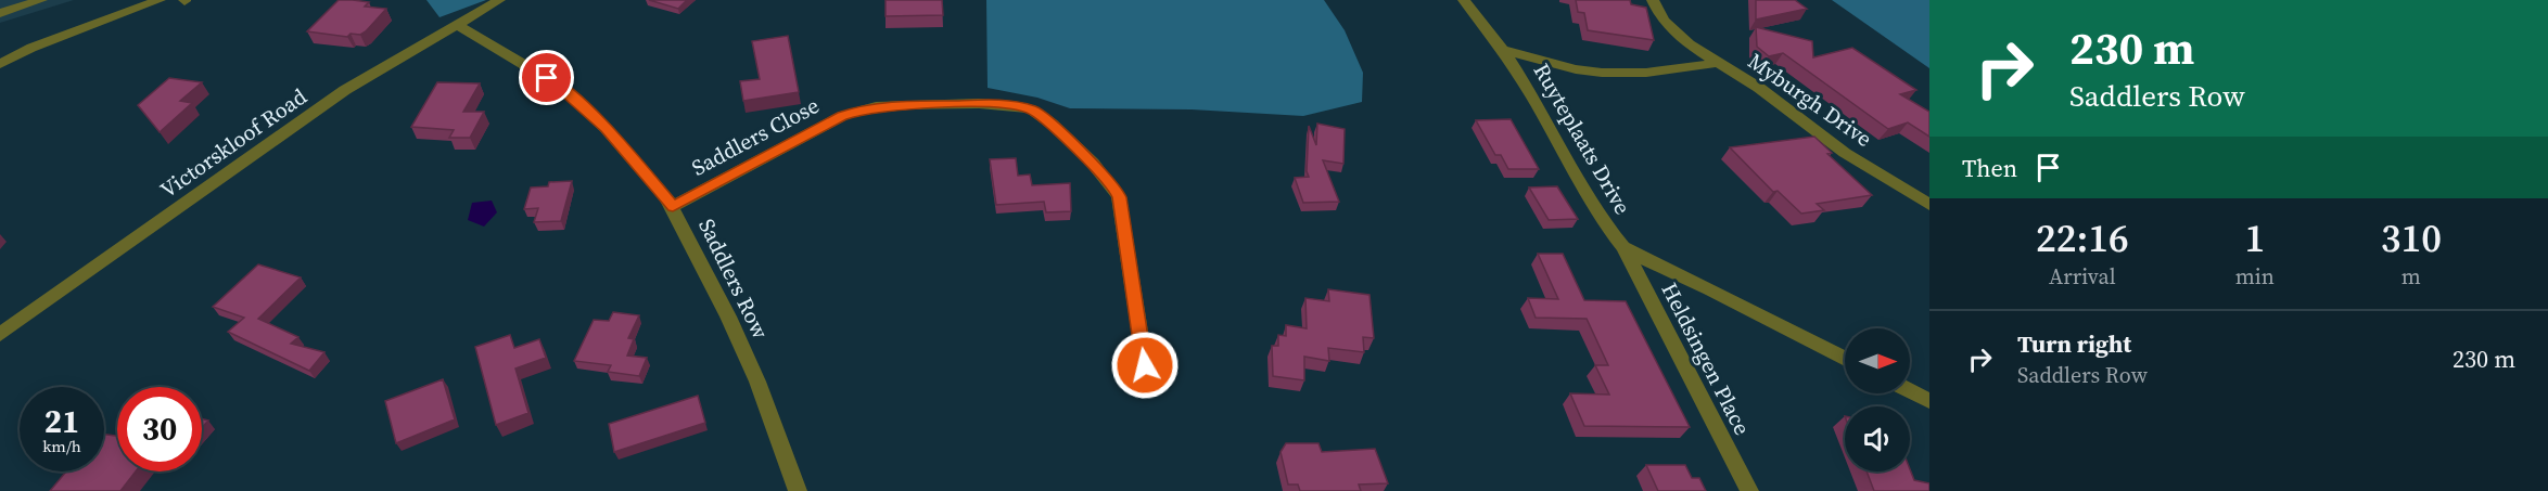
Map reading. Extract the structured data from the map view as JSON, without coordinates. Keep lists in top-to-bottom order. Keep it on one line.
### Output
{"streets":{"street":["Myburgh Drive","Saddlers Close","Ruyteplaats Drive","Victorskloof Road","Saddlers Row","Heldsingen Place"]},"crossings":[["Myburgh Drive","Ruyteplaats Drive"],["Saddlers Close","Saddlers Row"],["Ruyteplaats Drive","Heldsingen Place"],["Victorskloof Road","Saddlers Row"]],"north":"right","page":{"turn":["230 m","Saddlers Row"],"then":"Then","eta":["22:16","Arrival","1","min","310","m"],"list":[{"name":"Turn right","note":"Saddlers Row","value":"230 m"}],"speed":"21 km/h","limit":"30"}}
